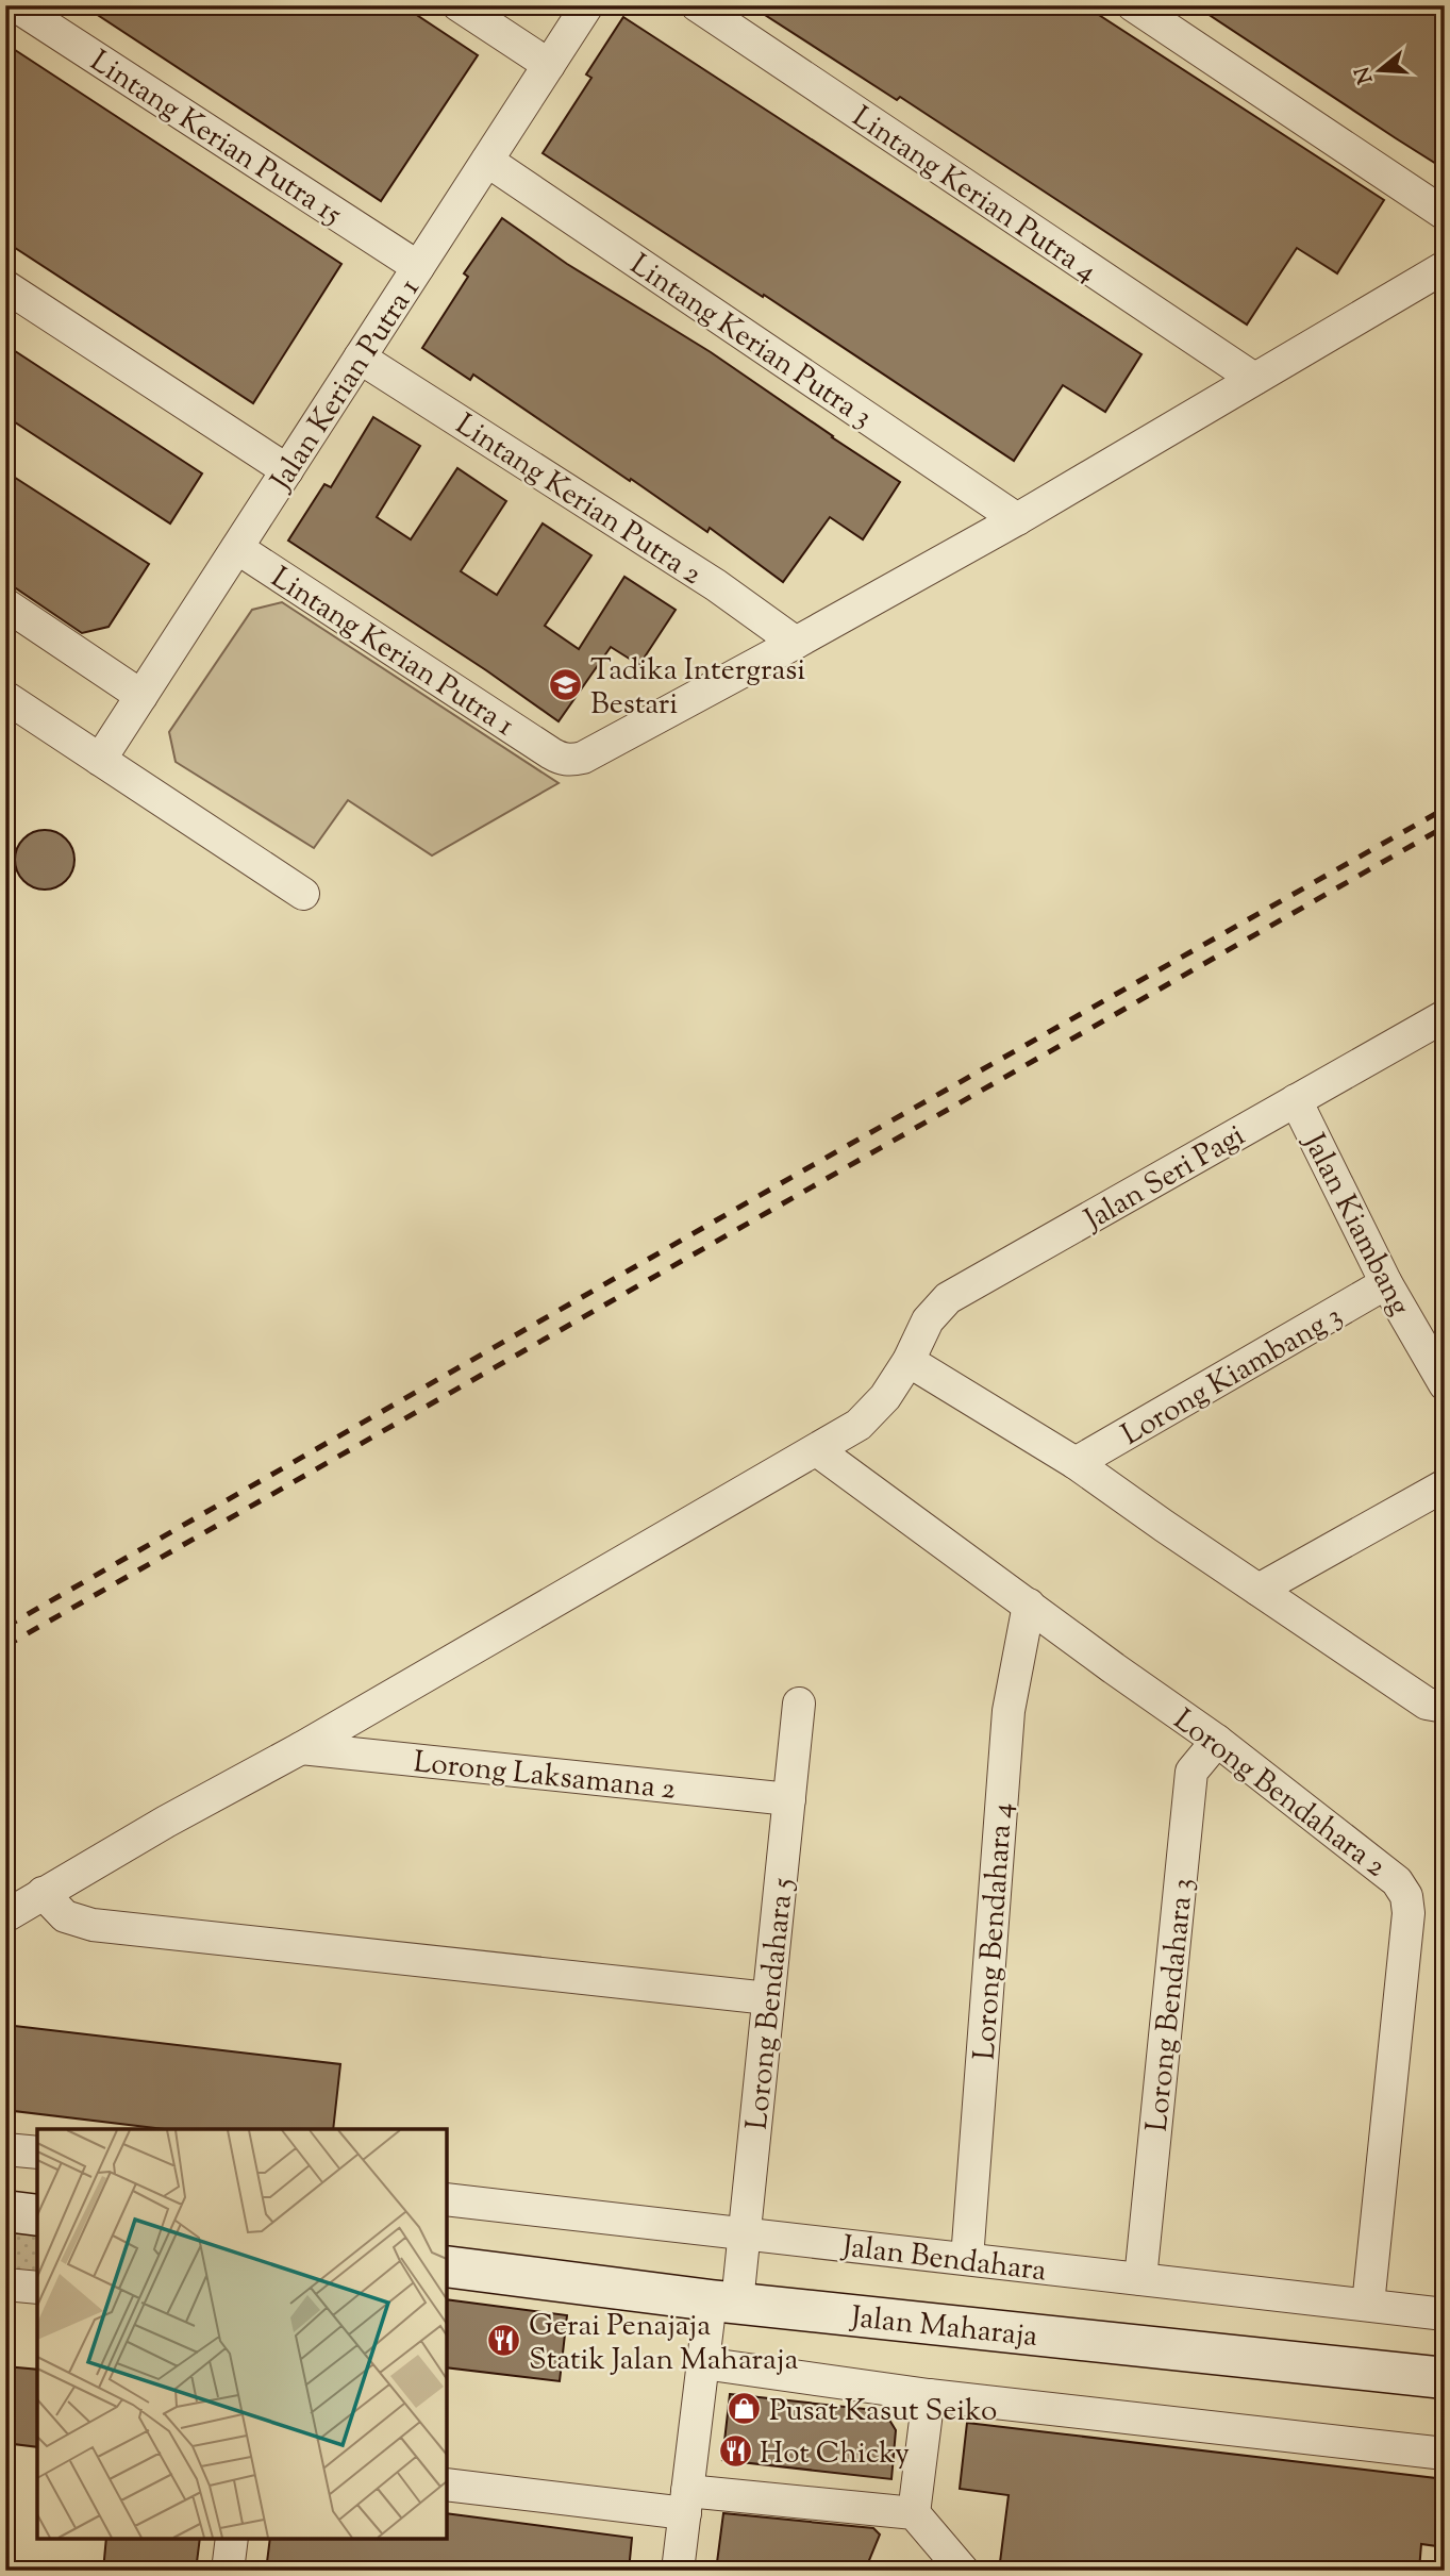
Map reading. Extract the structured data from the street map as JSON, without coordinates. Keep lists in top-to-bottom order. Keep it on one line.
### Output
{"streets":{"street":["Lintang Kerian Putra 15","Lintang Kerian Putra 4","Lintang Kerian Putra 3","Jalan Kerian Putra 1","Lintang Kerian Putra 2","Lintang Kerian Putra 1","Jalan Seri Pagi","Jalan Kiambang","Lorong Kiambang 3","Lorong Laksamana 2","Lorong Bendahara 2","Lorong Bendahara 4","Lorong Bendahara 5","Lorong Bendahara 3","Jalan Bendahara","Jalan Maharaja"]},"crossings":[["Lintang Kerian Putra 15","Jalan Kerian Putra 1"],["Lintang Kerian Putra 3","Jalan Kerian Putra 1"],["Jalan Kerian Putra 1","Lintang Kerian Putra 2"],["Jalan Kerian Putra 1","Lintang Kerian Putra 1"],["Lintang Kerian Putra 2","Lintang Kerian Putra 1"],["Jalan Seri Pagi","Jalan Kiambang"],["Jalan Seri Pagi","Lorong Laksamana 2"],["Jalan Seri Pagi","Lorong Bendahara 2"],["Jalan Kiambang","Lorong Kiambang 3"],["Lorong Laksamana 2","Lorong Bendahara 5"],["Lorong Bendahara 2","Lorong Bendahara 4"],["Lorong Bendahara 2","Lorong Bendahara 3"],["Lorong Bendahara 2","Jalan Bendahara"],["Lorong Bendahara 4","Jalan Bendahara"],["Lorong Bendahara 5","Jalan Bendahara"],["Lorong Bendahara 5","Jalan Maharaja"],["Lorong Bendahara 3","Jalan Bendahara"]],"places":{"school or university":["Tadika Intergrasi Bestari"],"restaurant":["Gerai Penajaja Statik Jalan Maharaja","Hot Chicky"],"shop":["Pusat Kasut Seiko"]},"north":"left"}
